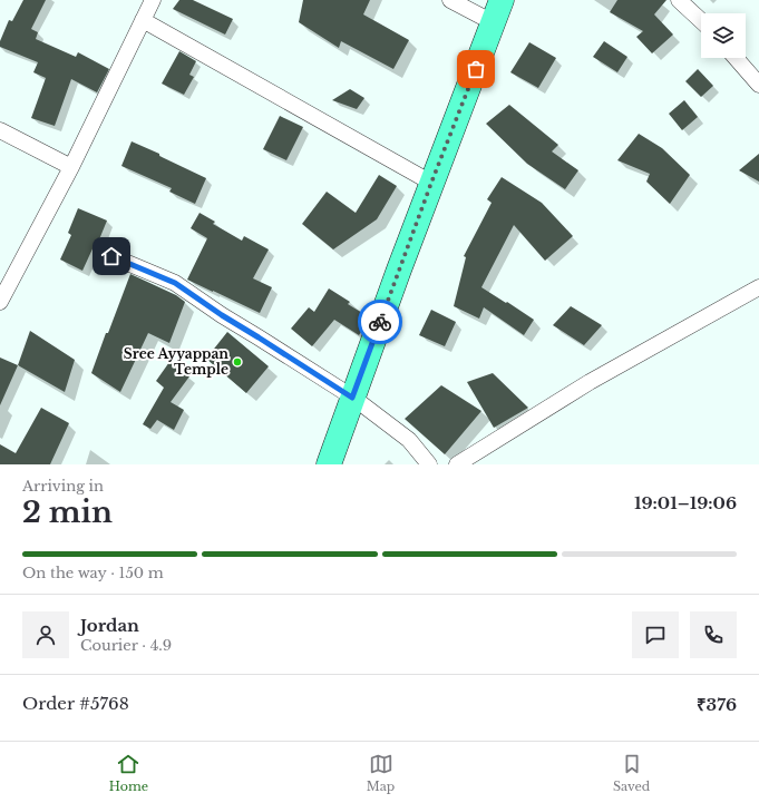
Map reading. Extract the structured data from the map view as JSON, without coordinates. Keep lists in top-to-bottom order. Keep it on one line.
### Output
{"places":["Sree Ayyappan Temple"],"page":{"heading":["2 min","Arriving in","19:01–19:06"],"panel":["Jordan","Courier · 4.9","Order #5768","₹376"],"bar":"On the way · 150 m","tabs":["Home","Map","Saved"]}}
